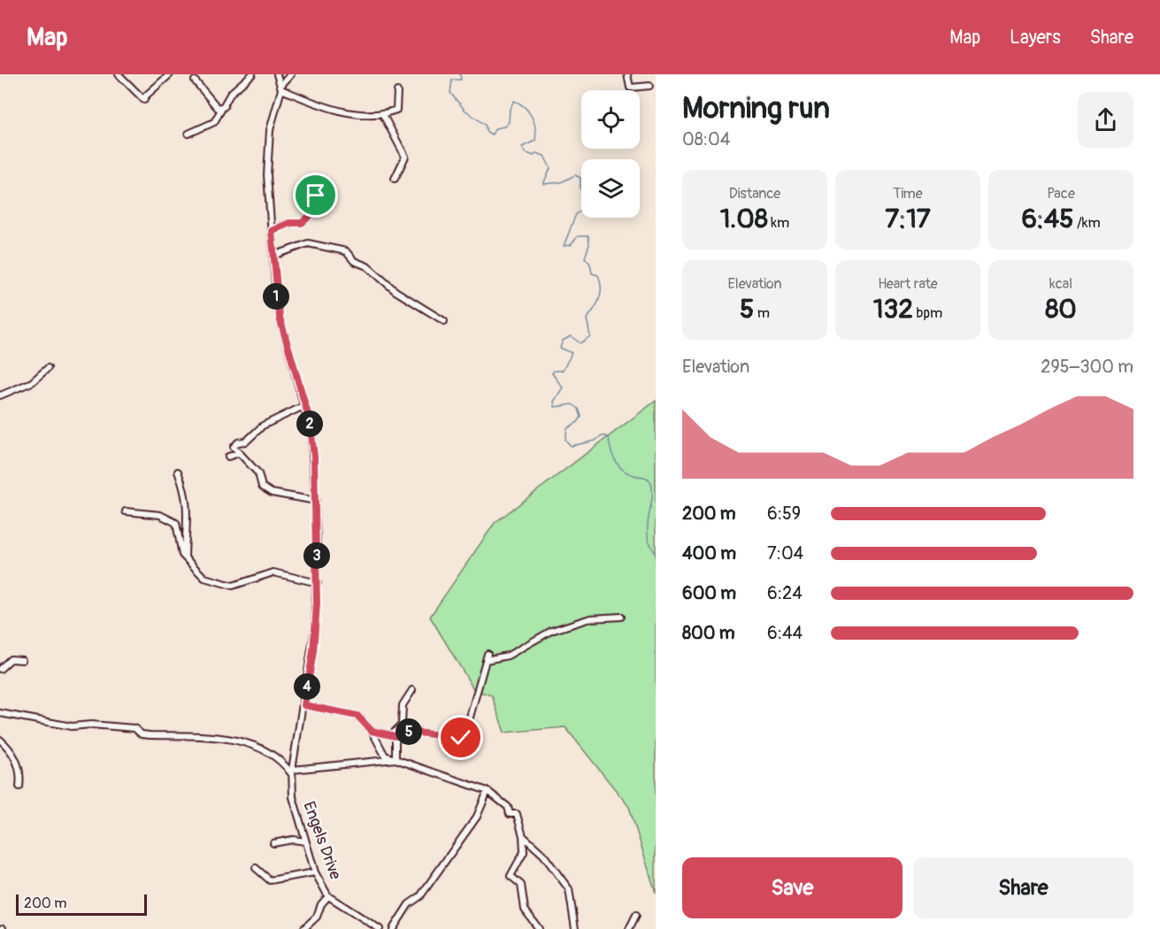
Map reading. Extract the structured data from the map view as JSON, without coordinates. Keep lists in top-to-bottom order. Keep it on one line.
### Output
{"streets":{"street":["Engels Drive"]},"scale_bar":"200 m","page":{"header":"Map","nav":["Map","Layers","Share"],"heading":["Morning run","08:04"],"stats":[["Distance","1.08 km"],["Time","7:17"],["Pace","6:45 /km"],["Elevation","5 m"],["Heart rate","132 bpm"],["kcal","80"]],"pins":["1","2","3","4","5"],"chart":["Elevation","295–300 m"],"list":[{"name":"200 m","note":"6:59"},{"name":"400 m","note":"7:04"},{"name":"600 m","note":"6:24"},{"name":"800 m","note":"6:44"}],"buttons":["Save","Share"],"scale":"200 m"}}
